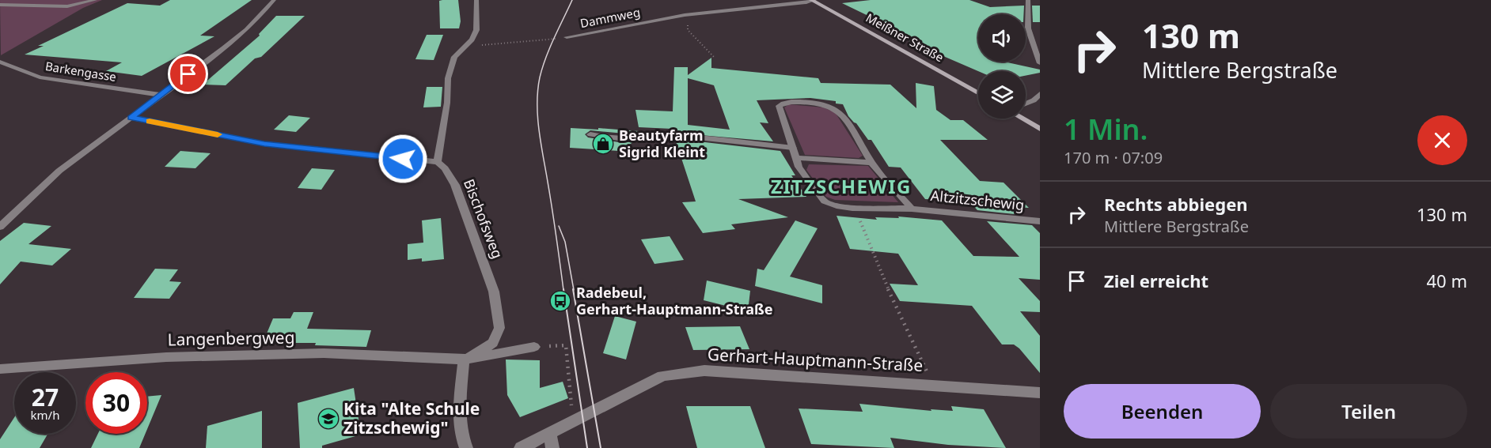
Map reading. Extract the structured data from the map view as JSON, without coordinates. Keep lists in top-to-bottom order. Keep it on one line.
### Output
{"streets":{"main road":["Meißner Straße"],"street":["Dammweg","Barkengasse","Altzitzschewig","Bischofsweg","Langenbergweg","Gerhart-Hauptmann-Straße"]},"crossings":[["Dammweg","Meißner Straße"],["Bischofsweg","Langenbergweg"]],"districts":["ZITZSCHEWIG"],"places":{"shop":["Beautyfarm Sigrid Kleint"],"bus stop":["Radebeul, Gerhart-Hauptmann-Straße"],"school or university":["Kita \"Alte Schule Zitzschewig\""]},"page":{"turn":["130 m","Mittlere Bergstraße"],"heading":["1 Min.","170 m · 07:09"],"list":[{"name":"Rechts abbiegen","note":"Mittlere Bergstraße","value":"130 m"},{"name":"Ziel erreicht","value":"40 m"}],"speed":"27 km/h","limit":"30","buttons":["Beenden","Teilen"]}}
